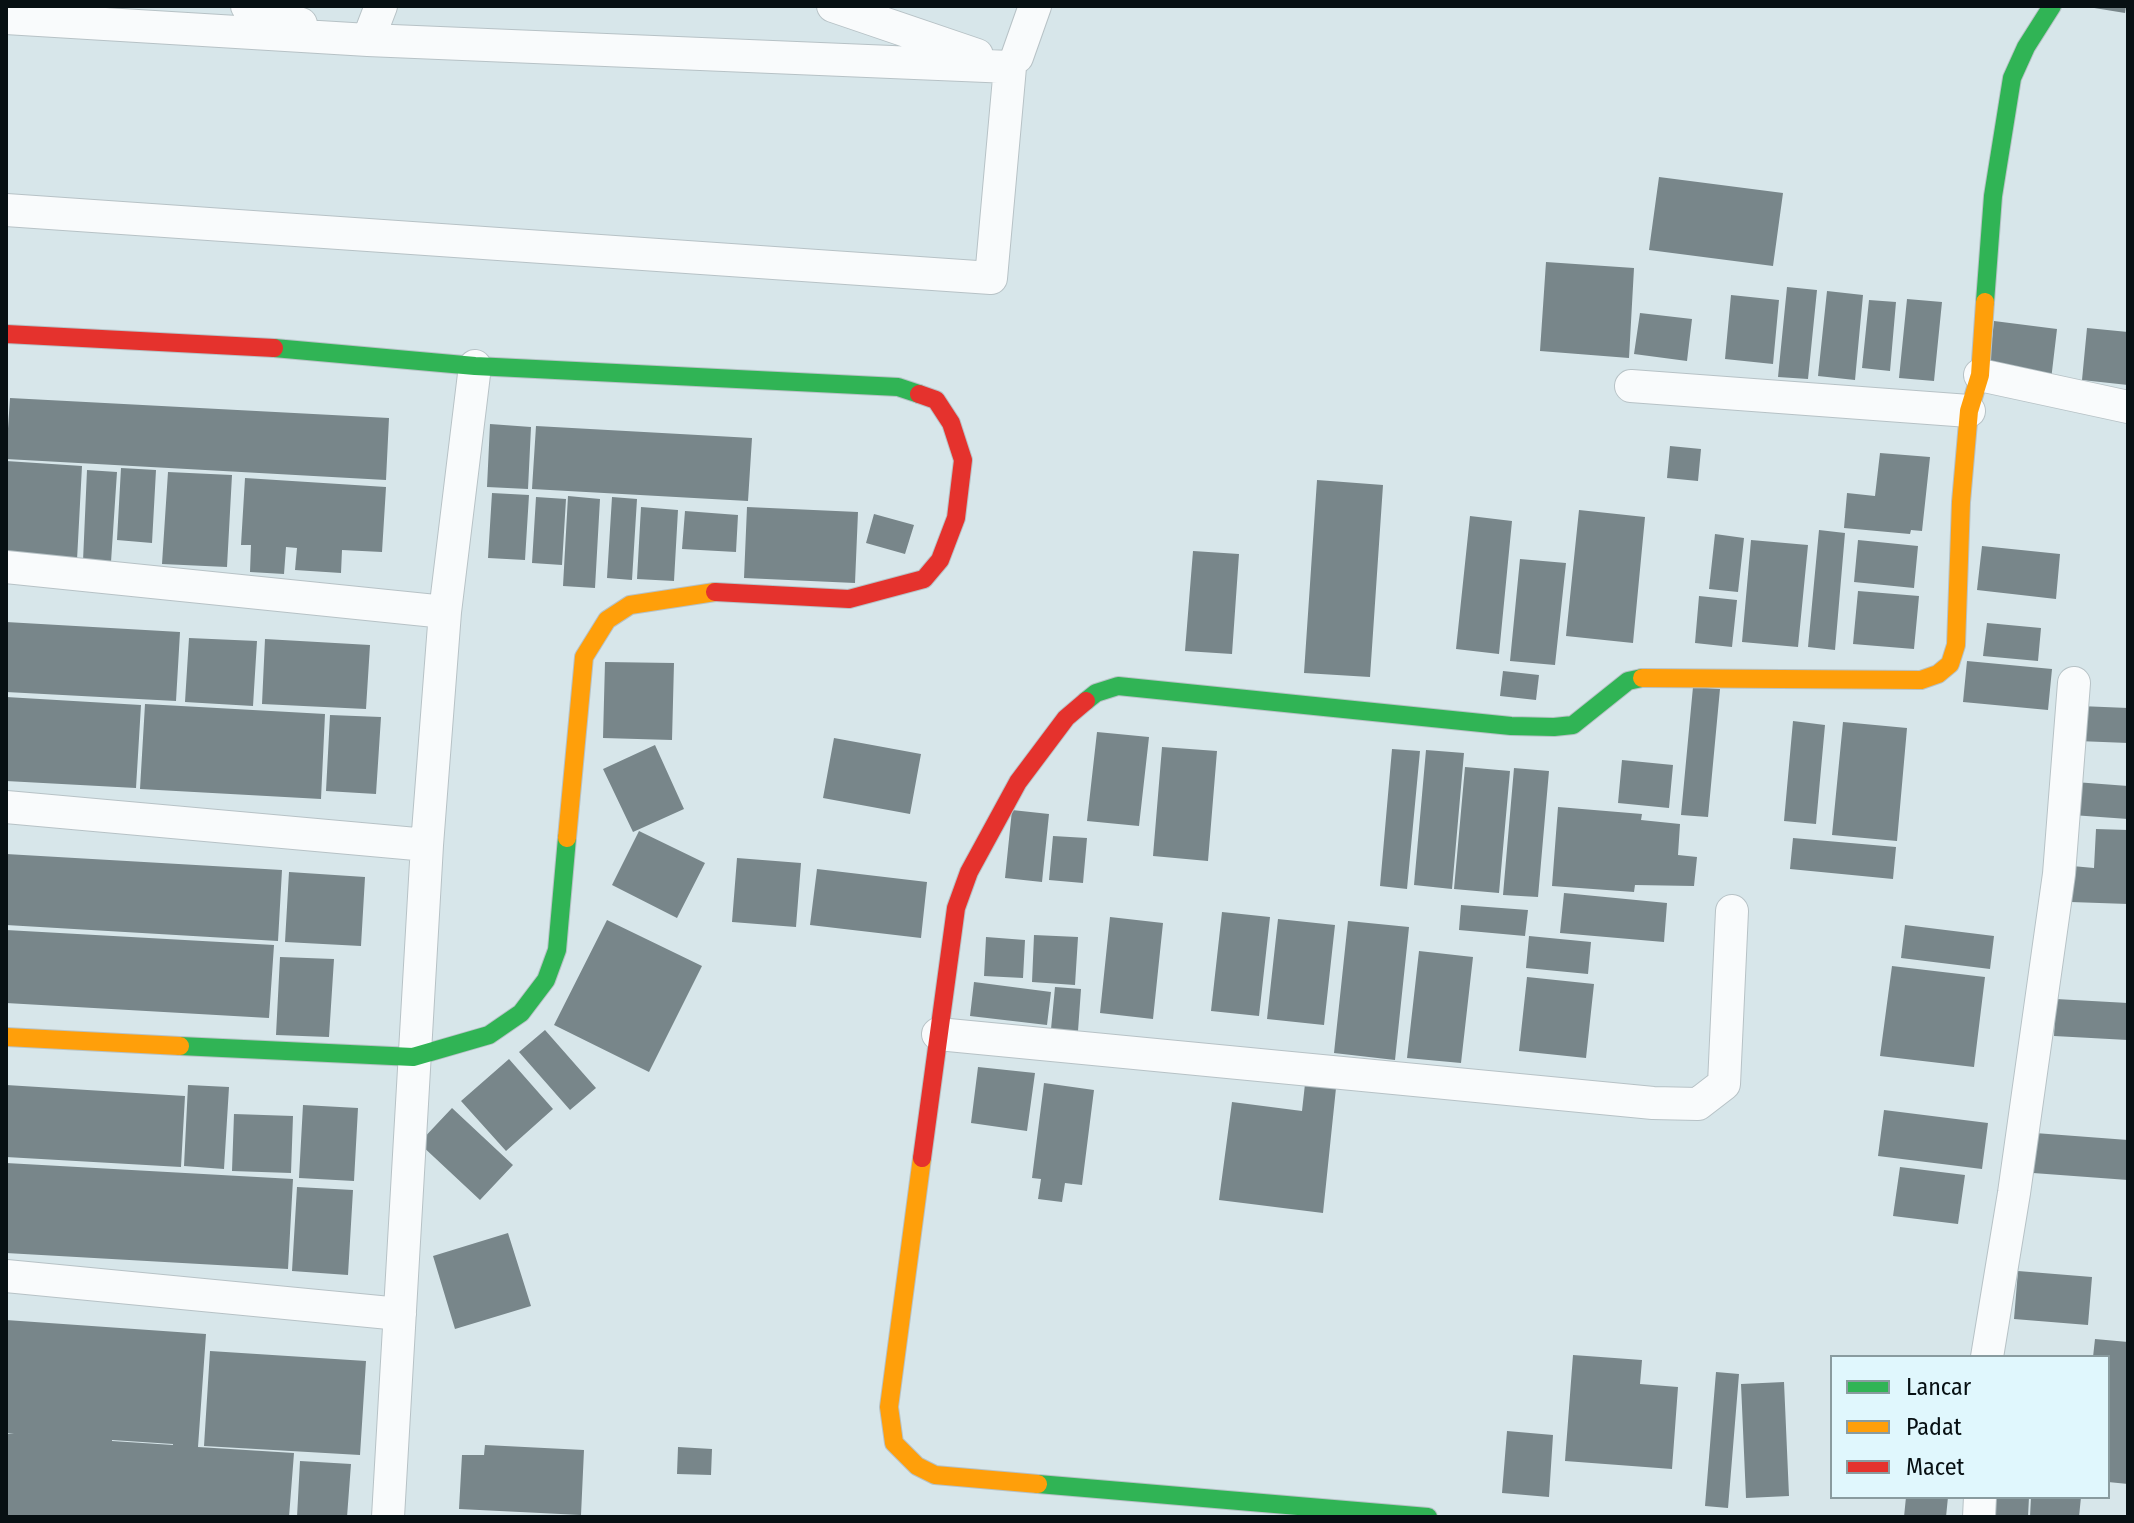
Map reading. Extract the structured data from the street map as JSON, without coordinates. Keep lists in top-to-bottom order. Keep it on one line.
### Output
{"legend":["Lancar","Padat","Macet"]}
